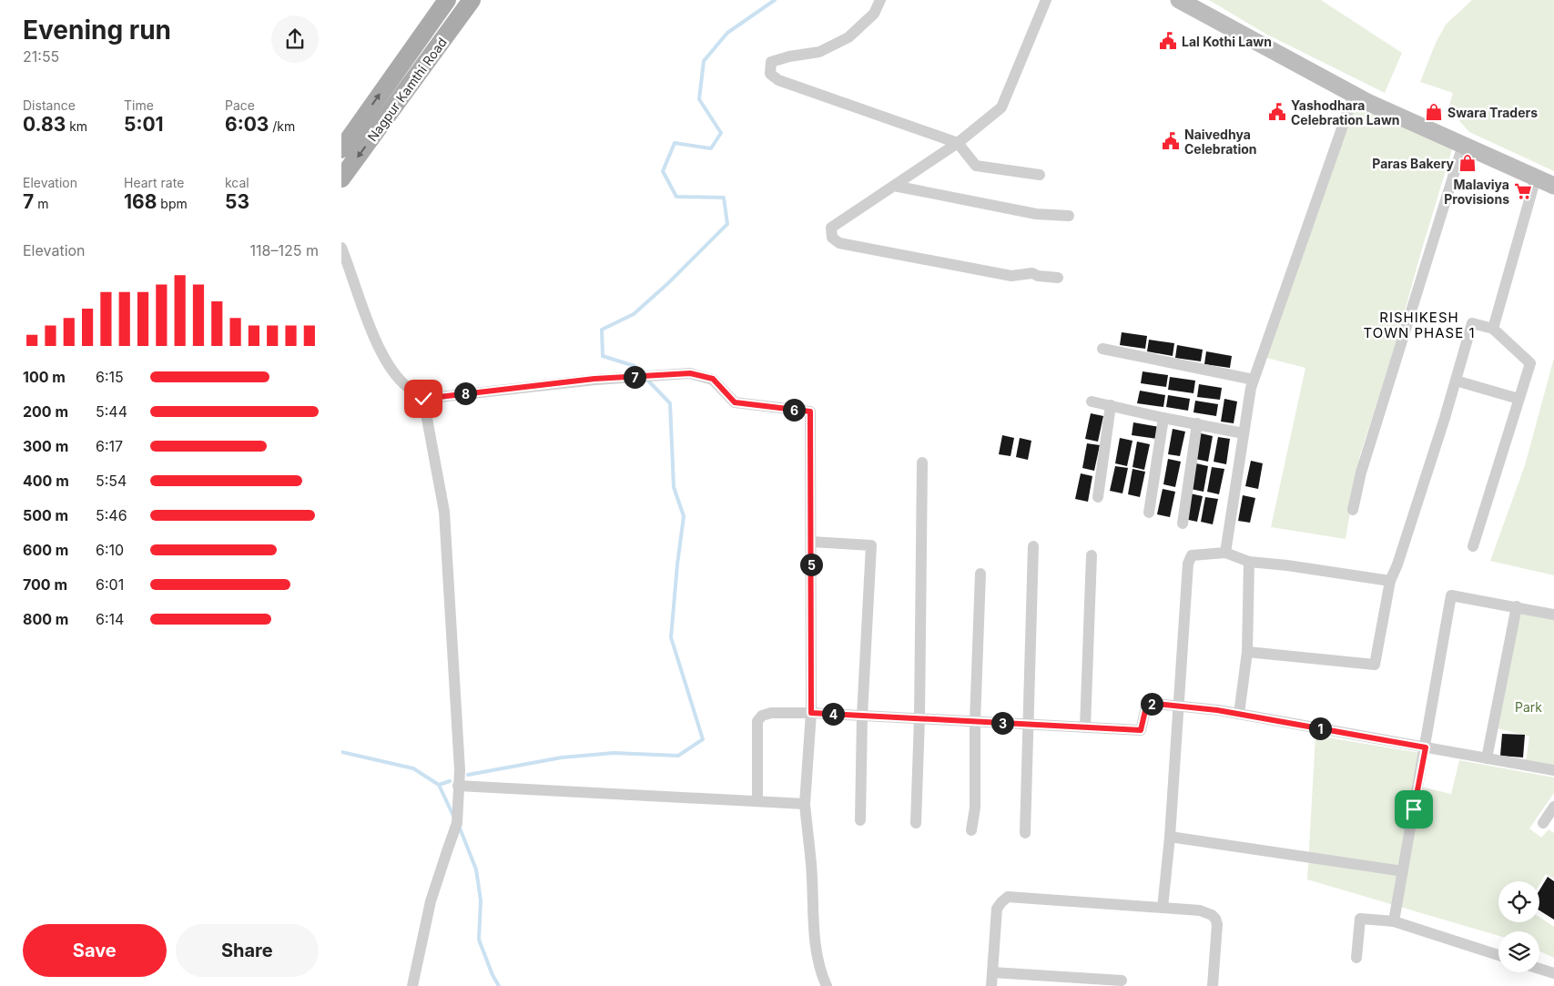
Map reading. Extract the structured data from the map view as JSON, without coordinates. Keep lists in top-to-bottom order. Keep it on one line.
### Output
{"streets":{"main road":["Nagpur Kamthi Road"]},"districts":["RISHIKESH TOWN PHASE 1"],"parks":["Park"],"places":{"public building":["Lal Kothi Lawn","Yashodhara Celebration Lawn","Naivedhya Celebration"],"shop":["Swara Traders","Paras Bakery"],"supermarket":["Malaviya Provisions"]},"page":{"heading":["Evening run","21:55"],"stats":[["Distance","0.83 km"],["Time","5:01"],["Pace","6:03 /km"],["Elevation","7 m"],["Heart rate","168 bpm"],["kcal","53"]],"chart":["Elevation","118–125 m"],"list":[{"name":"100 m","note":"6:15"},{"name":"200 m","note":"5:44"},{"name":"300 m","note":"6:17"},{"name":"400 m","note":"5:54"},{"name":"500 m","note":"5:46"},{"name":"600 m","note":"6:10"},{"name":"700 m","note":"6:01"},{"name":"800 m","note":"6:14"}],"pins":["7","8","6","5","2","4","3","1"],"buttons":["Save","Share"]}}
